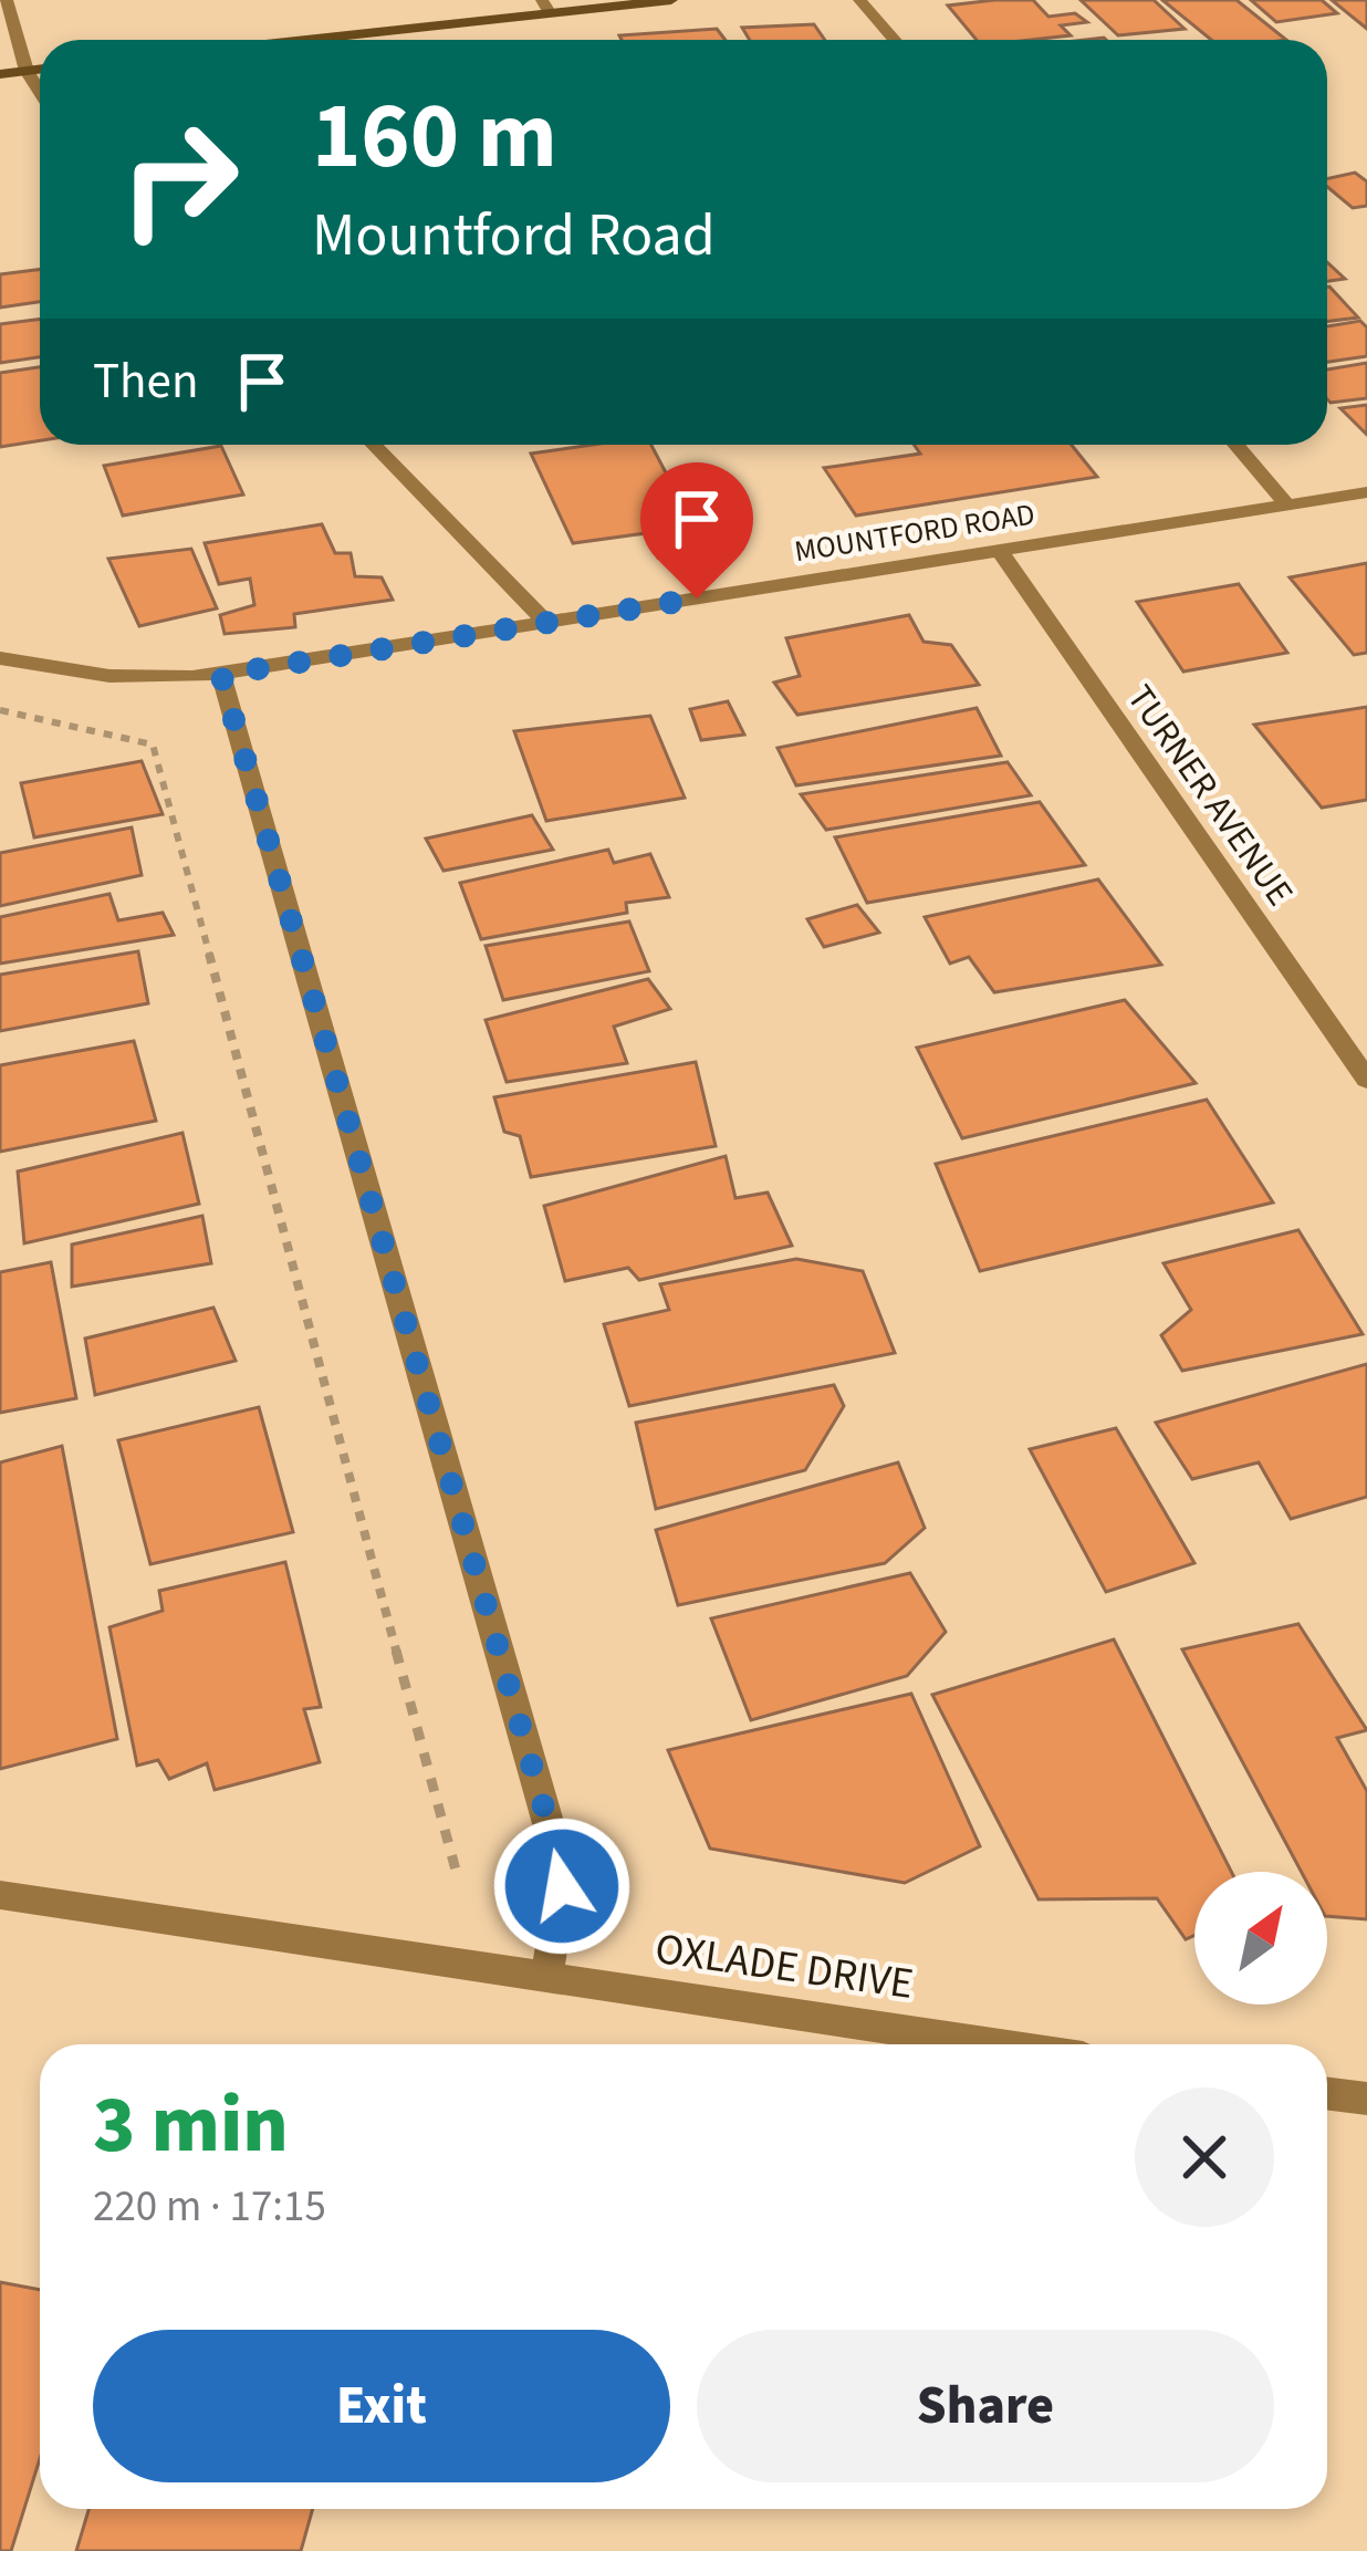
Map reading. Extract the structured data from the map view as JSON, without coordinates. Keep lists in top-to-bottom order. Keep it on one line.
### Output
{"streets":{"street":["MOUNTFORD ROAD","TURNER AVENUE","OXLADE DRIVE"]},"crossings":[["MOUNTFORD ROAD","TURNER AVENUE"]],"north":"top right","page":{"turn":["160 m","Mountford Road"],"then":"Then","heading":["3 min","220 m · 17:15"],"buttons":["Exit","Share"]}}
